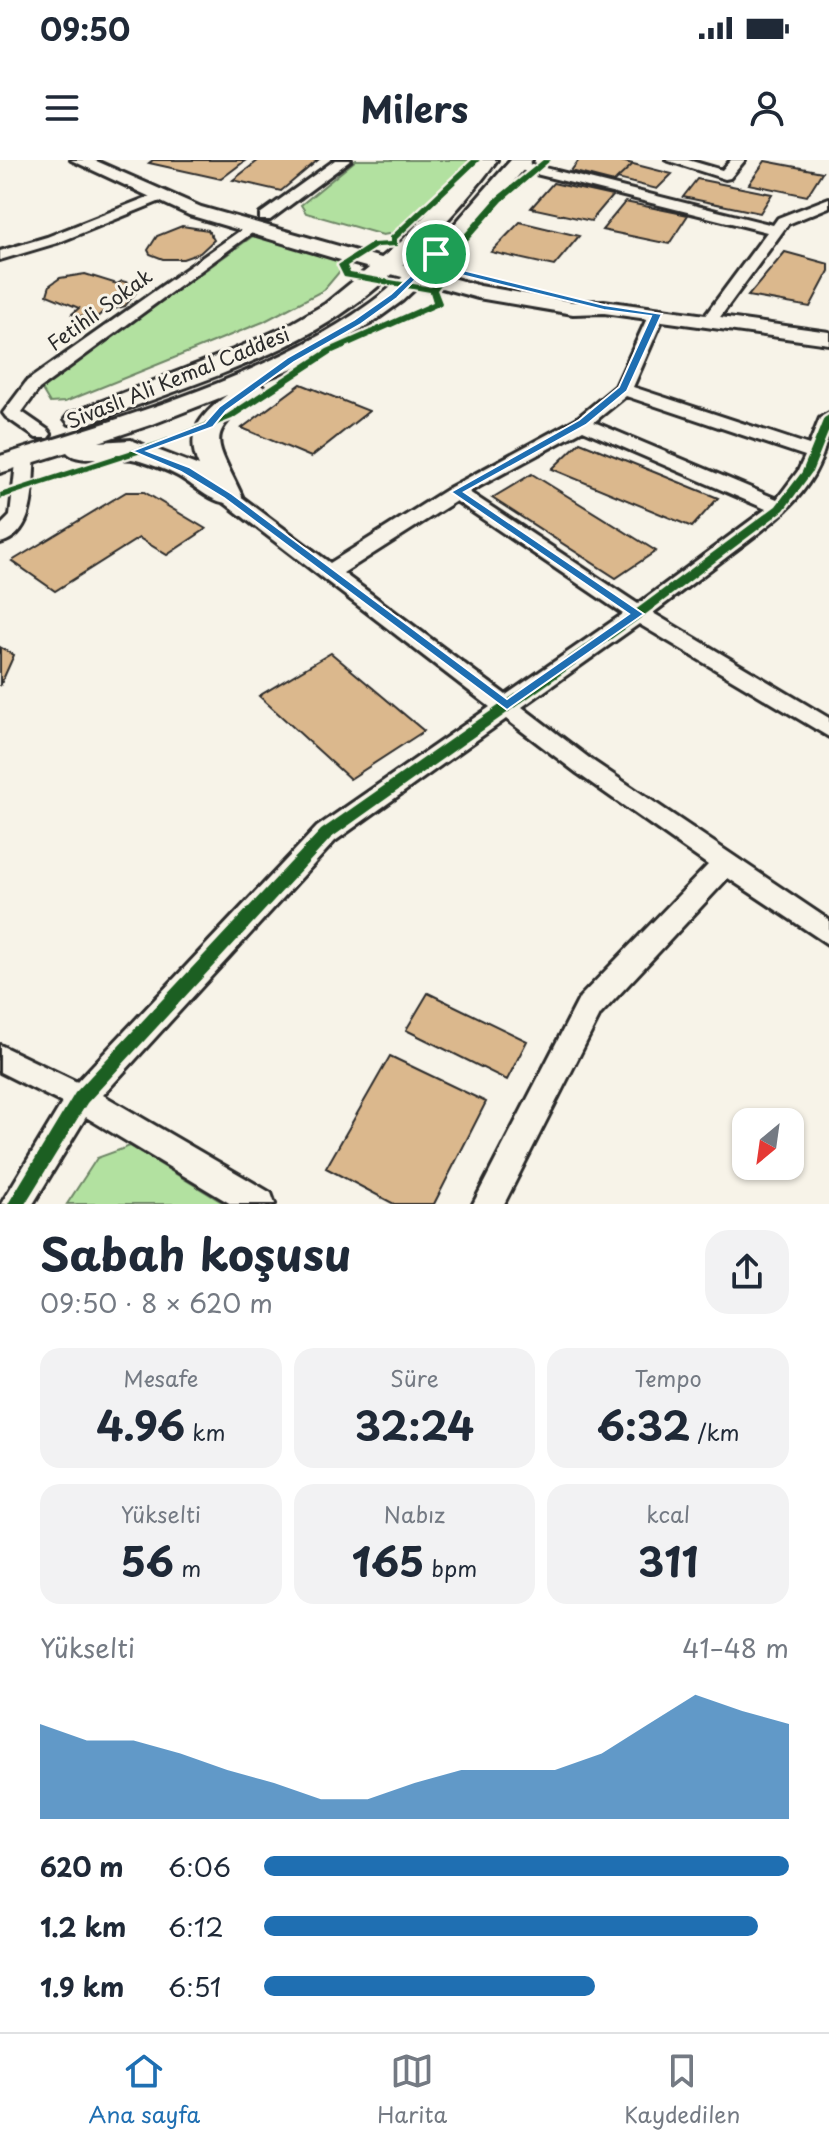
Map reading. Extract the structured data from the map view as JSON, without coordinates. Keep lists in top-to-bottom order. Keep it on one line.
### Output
{"streets":{"main road":["Sivaslı Ali Kemal Caddesi"],"street":["Fetihli Sokak"]},"crossings":[["Fetihli Sokak","Sivaslı Ali Kemal Caddesi"]],"north":"bottom left","page":{"status":"09:50","header":"Milers","heading":["Sabah koşusu","09:50 · 8 × 620 m"],"stats":[["Mesafe","4.96 km"],["Süre","32:24"],["Tempo","6:32 /km"],["Yükselti","56 m"],["Nabız","165 bpm"],["kcal","311"]],"chart":["Yükselti","41–48 m"],"list":[{"name":"620 m","note":"6:06"},{"name":"1.2 km","note":"6:12"},{"name":"1.9 km","note":"6:51"}],"tabs":["Ana sayfa","Harita","Kaydedilen"]}}
